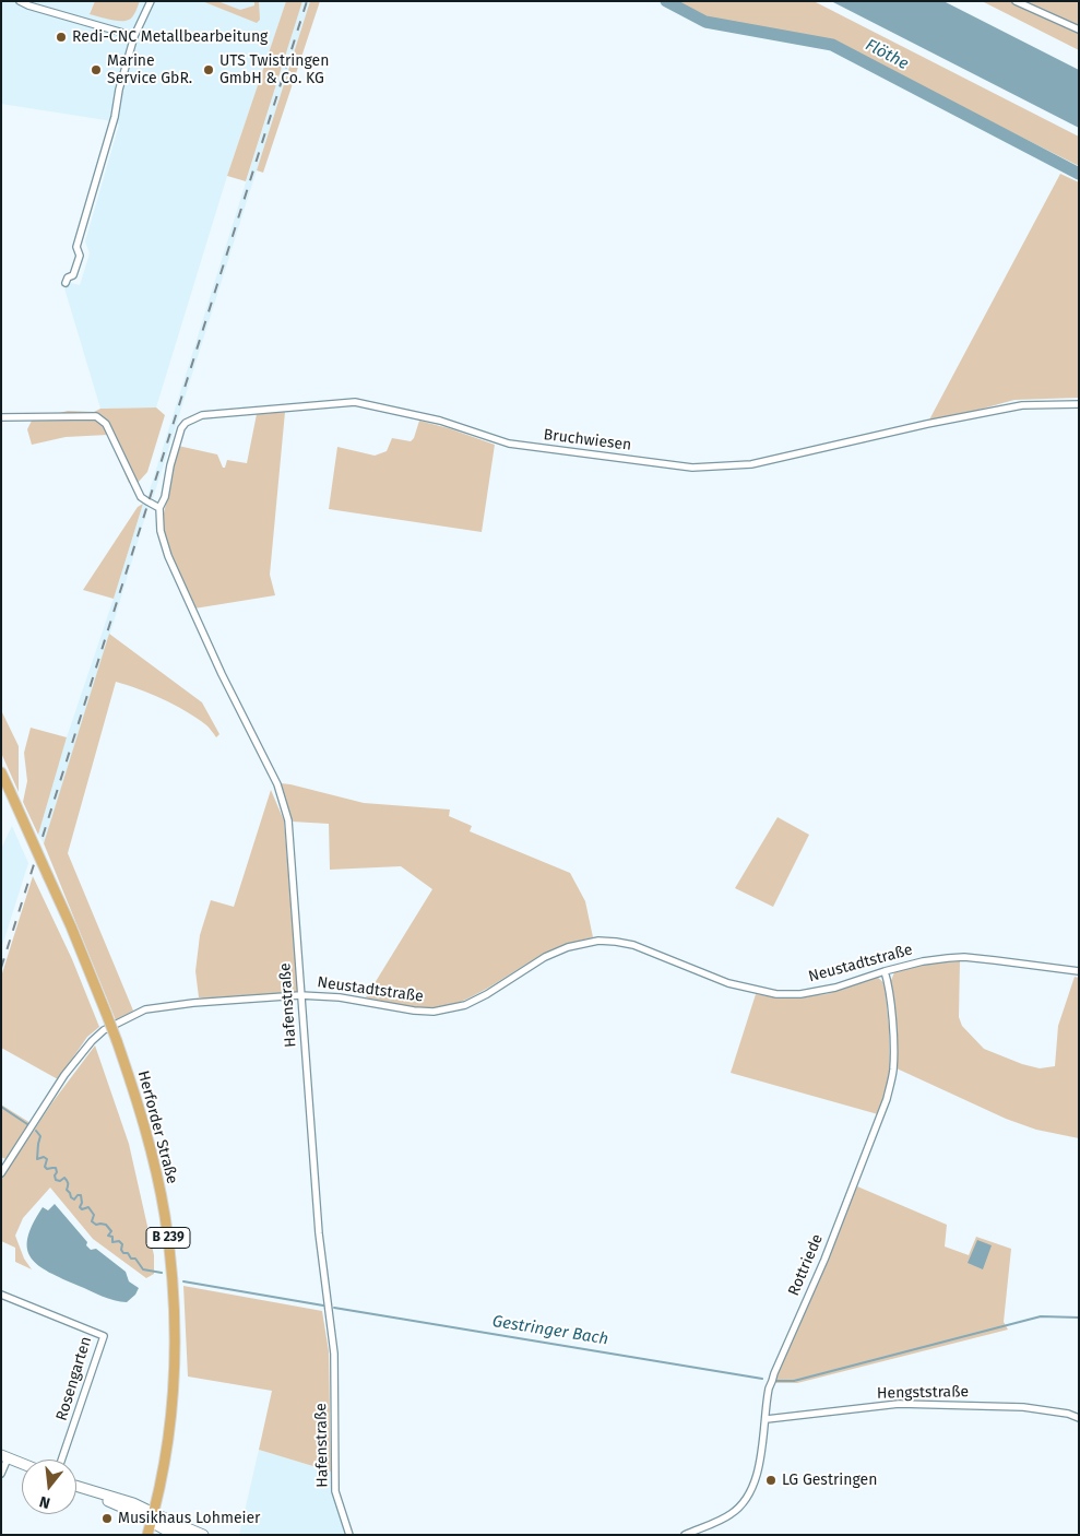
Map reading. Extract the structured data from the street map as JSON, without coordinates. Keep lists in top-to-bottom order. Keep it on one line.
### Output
{"streets":{"main road":["Herforder Straße","B 239"],"street":["Bruchwiesen","Neustadtstraße","Hafenstraße","Rottriede","Rosengarten","Hengststraße"]},"crossings":[["Bruchwiesen","Hafenstraße"],["Neustadtstraße","Hafenstraße"],["Neustadtstraße","Rottriede"],["Herforder Straße","B 239"],["Rottriede","Hengststraße"]],"water":["Flöthe","Gestringer Bach"],"places":["Redi-CNC Metallbearbeitung","Marine Service GbR.","UTS Twistringen GmbH & Co. KG","LG Gestringen","Musikhaus Lohmeier"],"north":"bottom"}
